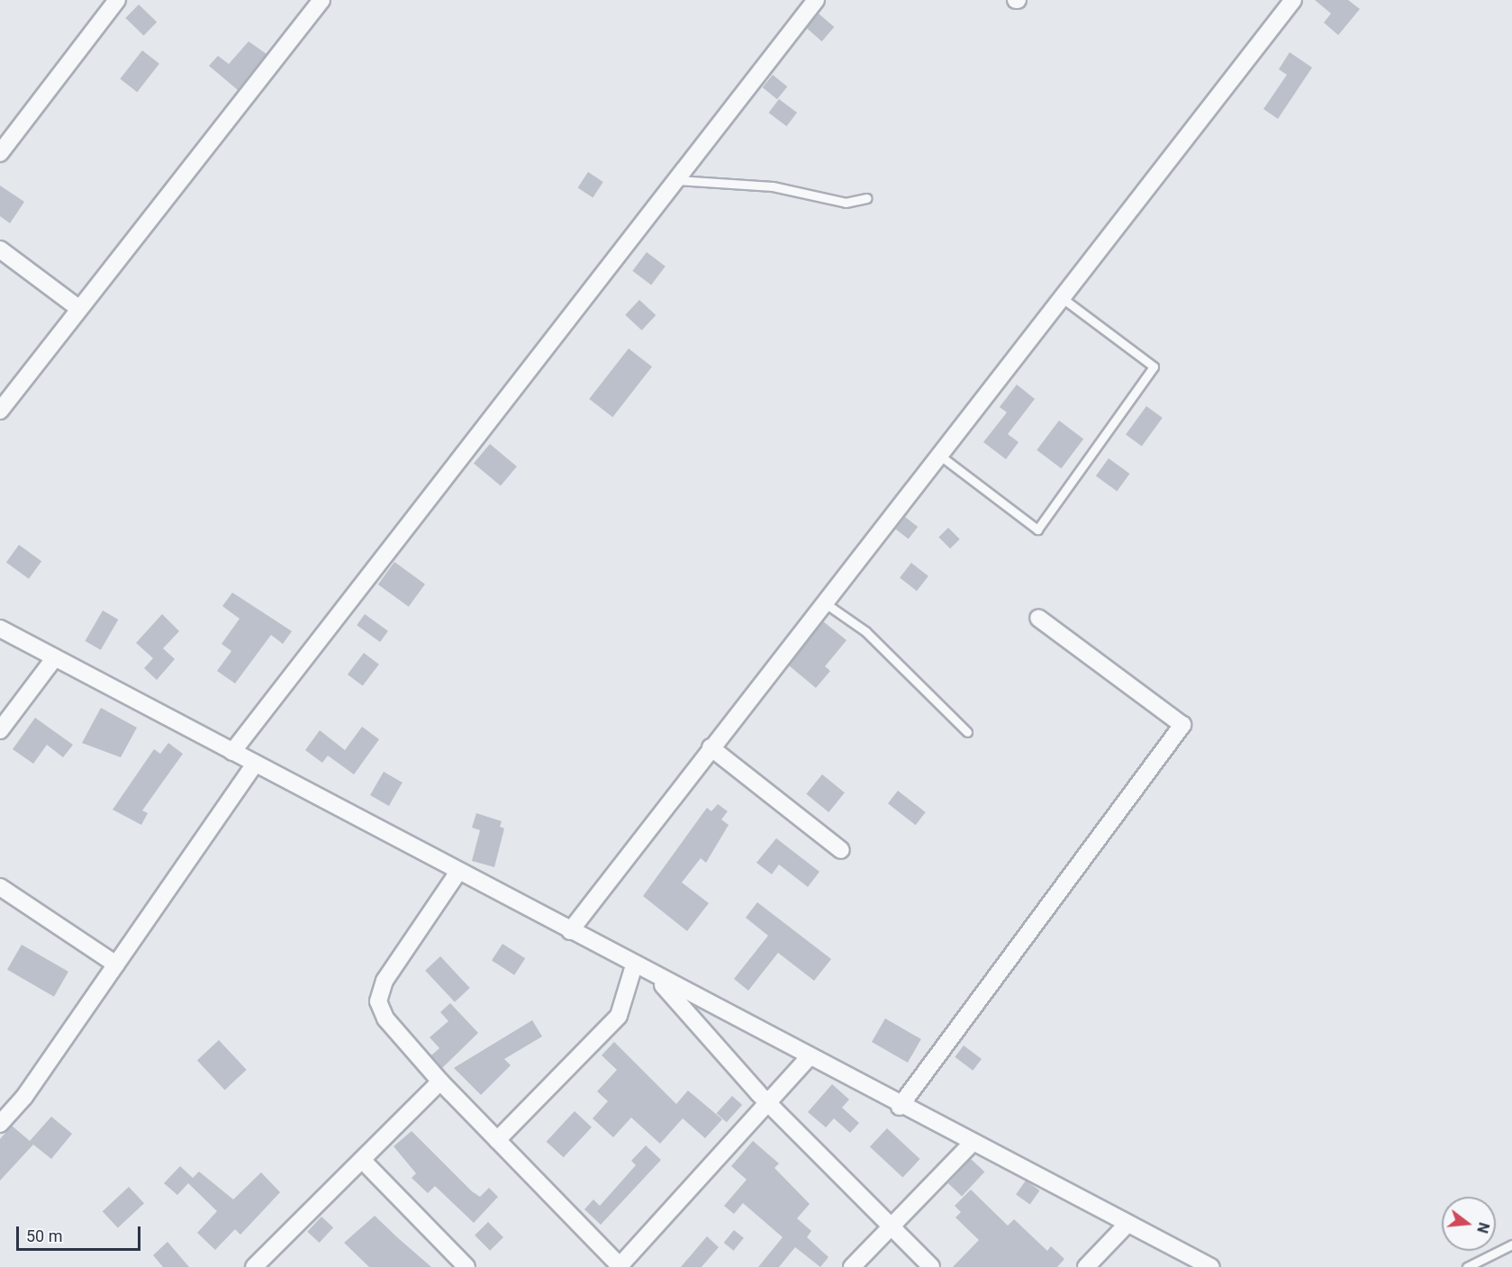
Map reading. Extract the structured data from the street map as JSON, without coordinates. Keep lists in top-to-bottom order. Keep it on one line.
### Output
{"scale_bar":"50 m","north":"right"}
